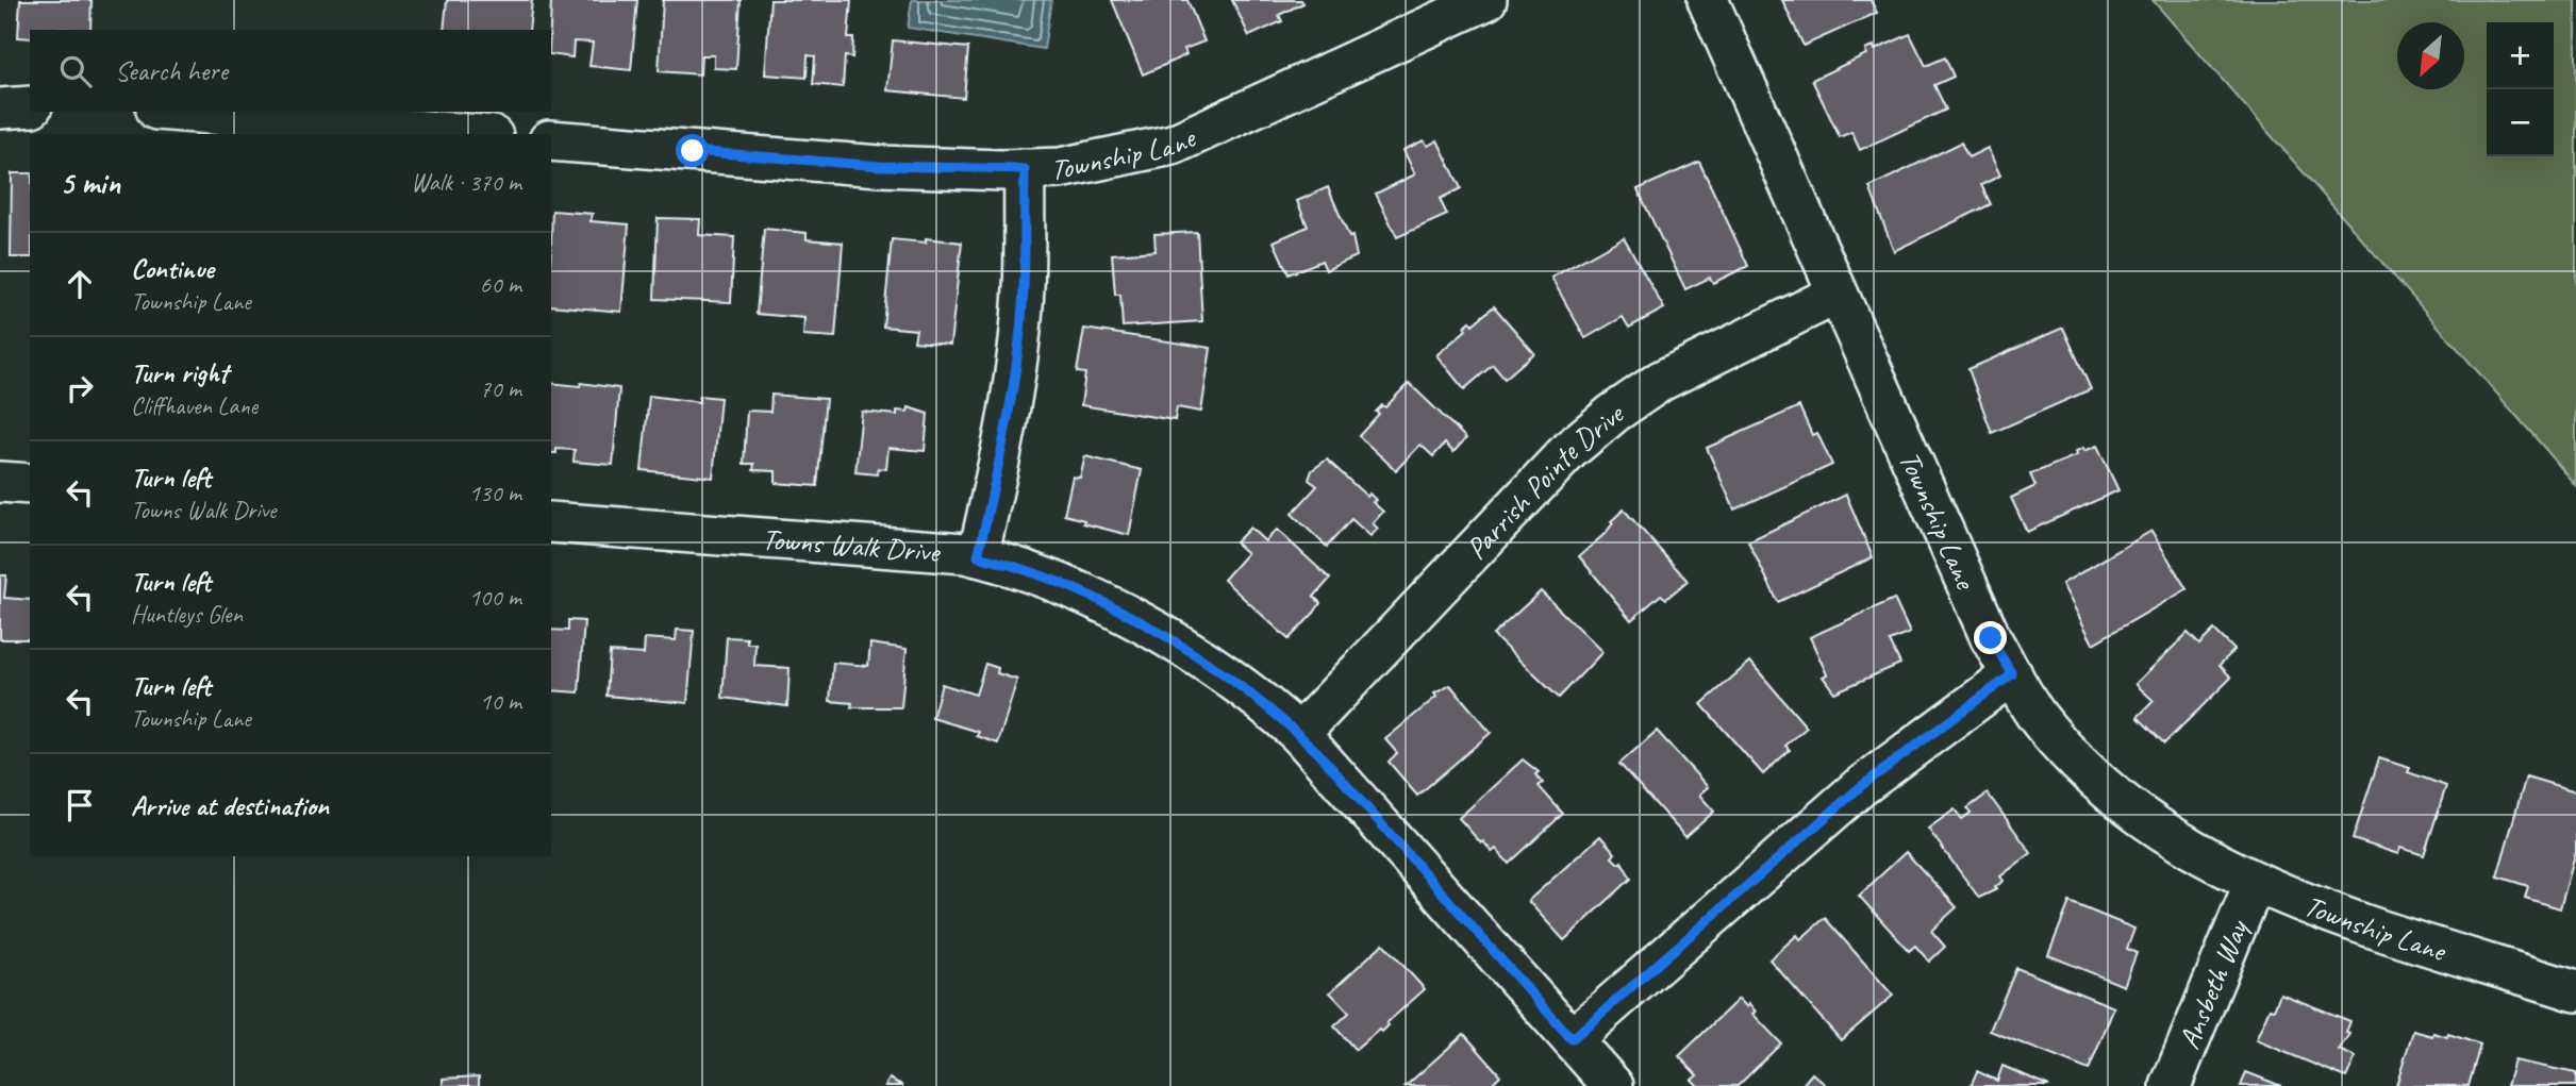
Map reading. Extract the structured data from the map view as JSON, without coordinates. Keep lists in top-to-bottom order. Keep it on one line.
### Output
{"streets":{"street":["Township Lane","Parrish Pointe Drive","Towns Walk Drive","Ansbeth Way"]},"crossings":[["Township Lane","Parrish Pointe Drive"],["Township Lane","Ansbeth Way"],["Parrish Pointe Drive","Towns Walk Drive"]],"north":"bottom left","page":{"map_buttons":["+","−"],"search":"Search here","heading":["5 min","Walk · 370 m"],"list":[["Continue","Township Lane","60 m"],["Turn right","Cliffhaven Lane","70 m"],["Turn left","Towns Walk Drive","130 m"],["Turn left","Huntleys Glen","100 m"],["Turn left","Township Lane","10 m"],"Arrive at destination"]}}
